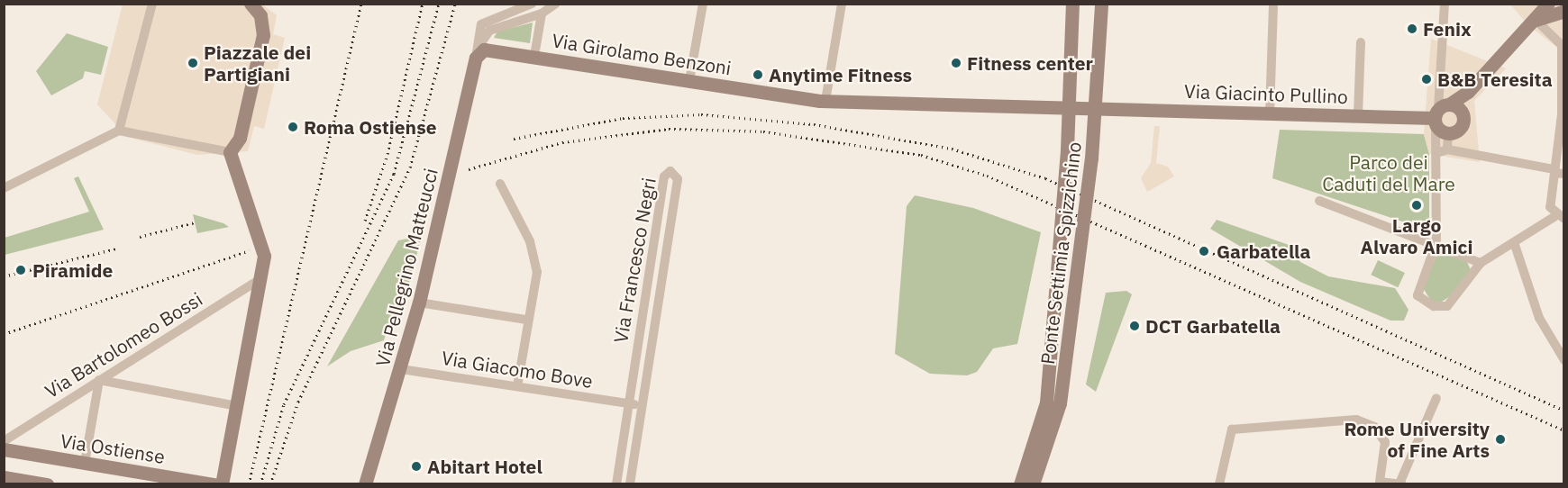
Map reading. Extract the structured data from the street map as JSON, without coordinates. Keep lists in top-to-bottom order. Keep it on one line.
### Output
{"streets":{"street":["Via Girolamo Benzoni","Via Giacinto Pullino","Ponte Settimia Spizzichino","Via Francesco Negri","Via Pellegrino Matteucci","Via Bartolomeo Bossi","Via Giacomo Bove","Via Ostiense"]},"crossings":[["Via Girolamo Benzoni","Via Giacinto Pullino"],["Via Girolamo Benzoni","Ponte Settimia Spizzichino"],["Via Girolamo Benzoni","Via Pellegrino Matteucci"],["Via Giacinto Pullino","Ponte Settimia Spizzichino"],["Via Francesco Negri","Via Giacomo Bove"],["Via Pellegrino Matteucci","Via Giacomo Bove"]],"parks":["Parco dei Caduti del Mare"],"places":["Fenix","Piazzale dei Partigiani","Fitness center","Anytime Fitness","B&B Teresita","Roma Ostiense","Largo Alvaro Amici","Garbatella","Piramide","DCT Garbatella","Rome University of Fine Arts","Abitart Hotel"]}
